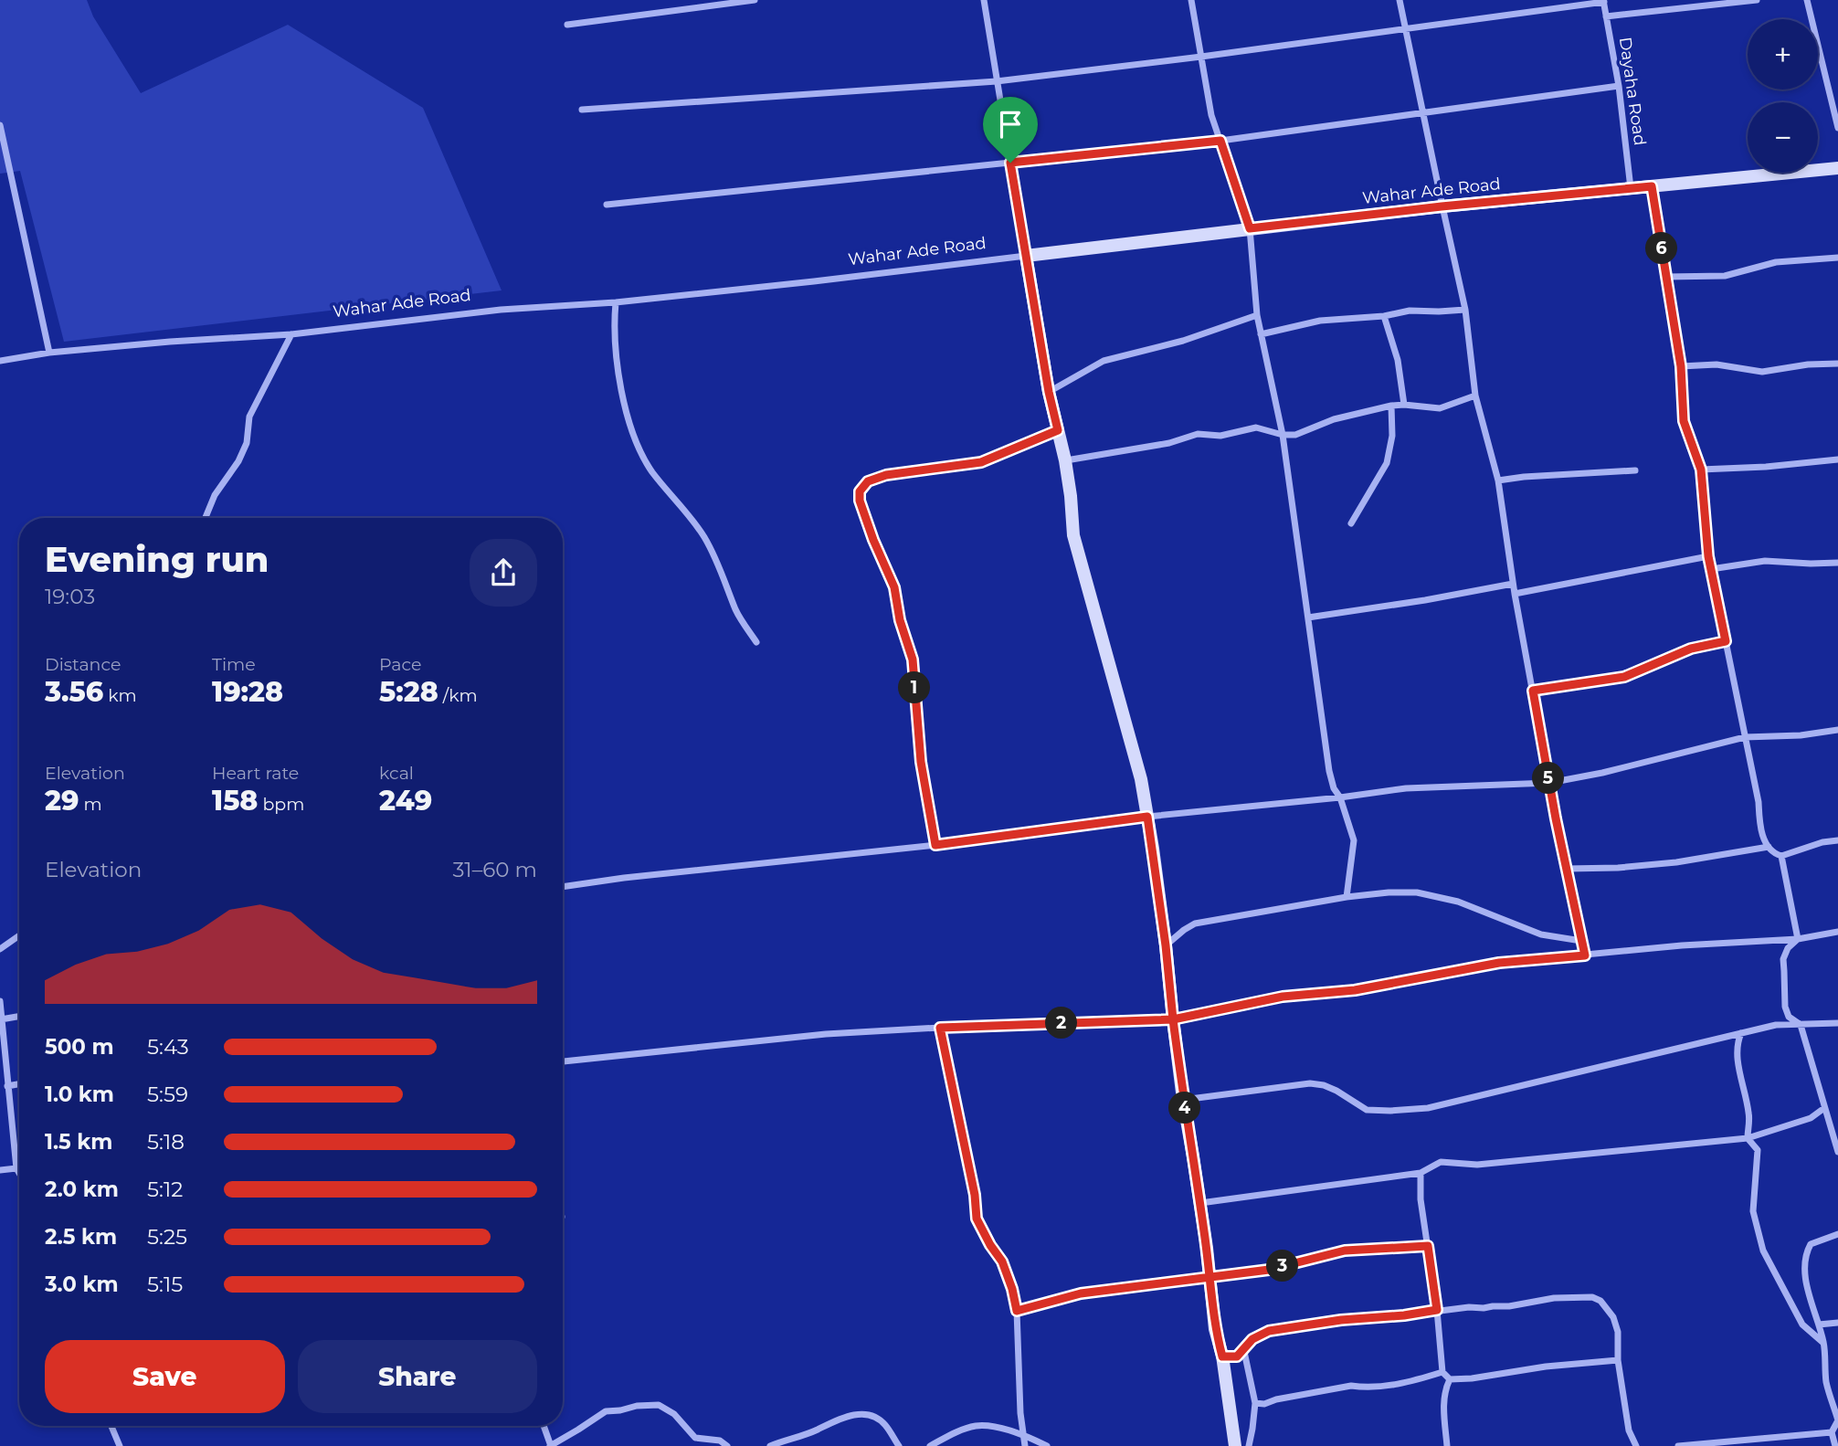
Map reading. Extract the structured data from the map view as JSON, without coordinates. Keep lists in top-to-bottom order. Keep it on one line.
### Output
{"streets":{"street":["Dayaha Road","Wahar Ade Road"]},"crossings":[["Dayaha Road","Wahar Ade Road"]],"page":{"map_buttons":["+","−"],"pins":["6","1","5","2","4","3"],"heading":["Evening run","19:03"],"stats":[["Distance","3.56 km"],["Time","19:28"],["Pace","5:28 /km"],["Elevation","29 m"],["Heart rate","158 bpm"],["kcal","249"]],"chart":["Elevation","31–60 m"],"list":[{"name":"500 m","note":"5:43"},{"name":"1.0 km","note":"5:59"},{"name":"1.5 km","note":"5:18"},{"name":"2.0 km","note":"5:12"},{"name":"2.5 km","note":"5:25"},{"name":"3.0 km","note":"5:15"}],"buttons":["Save","Share"]}}
